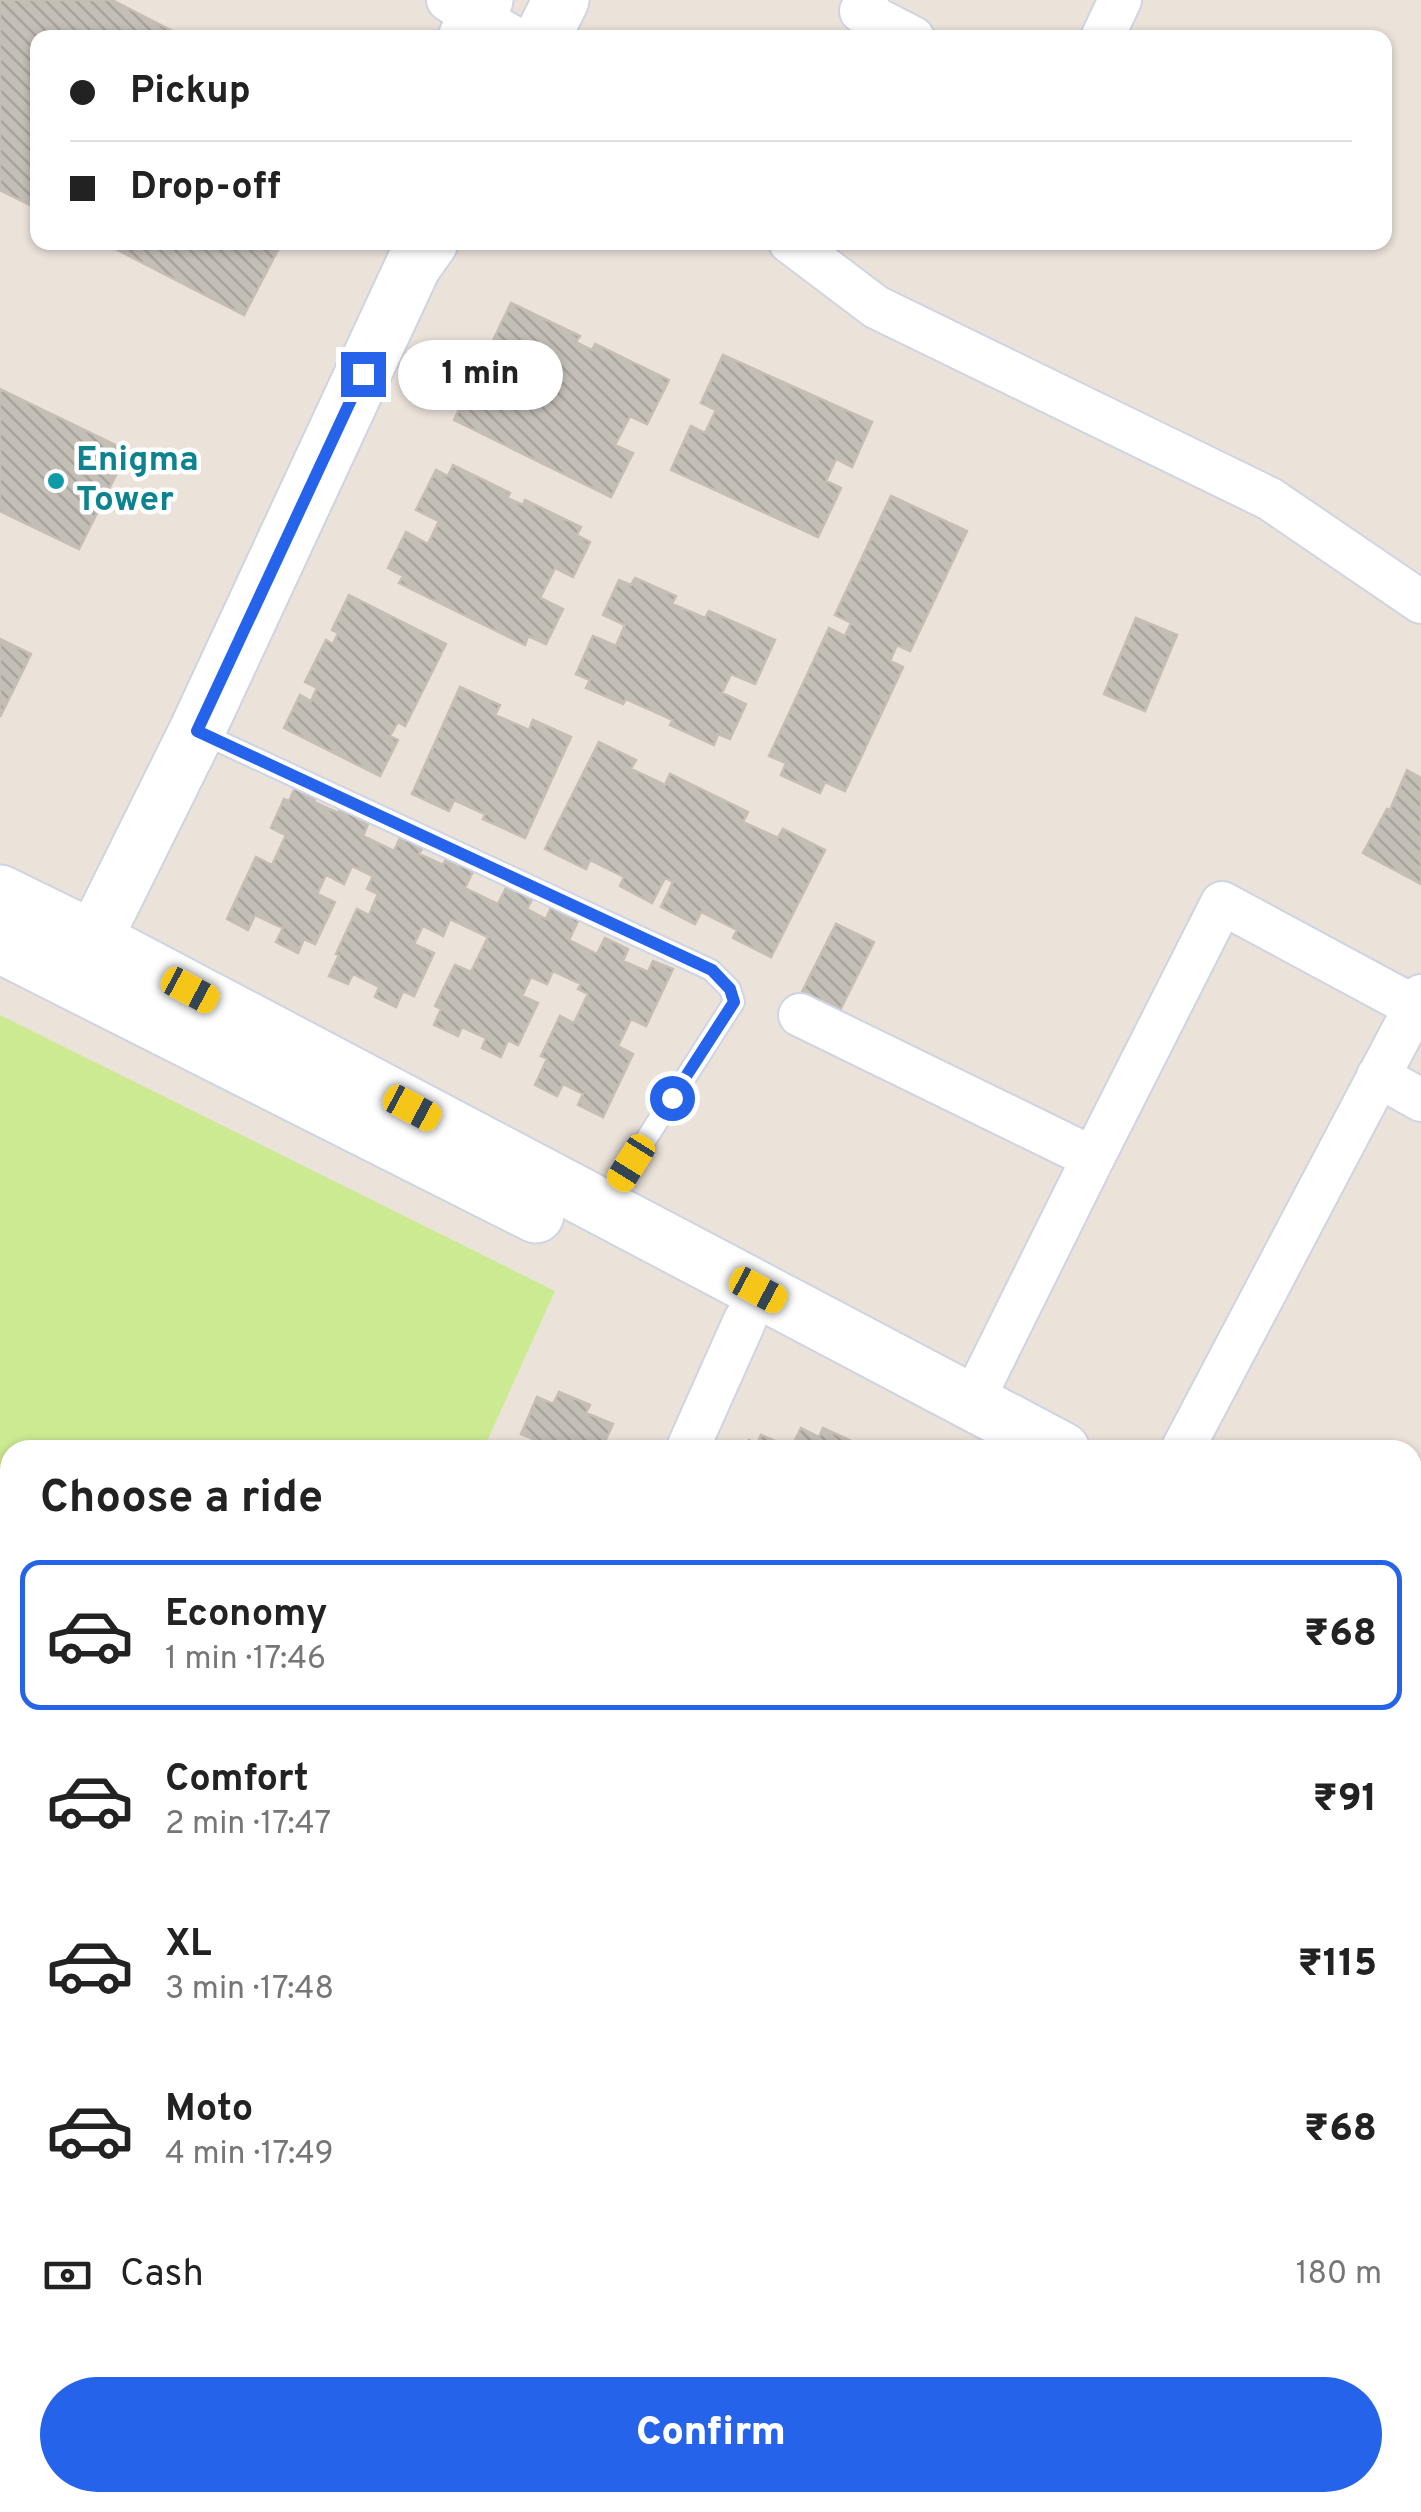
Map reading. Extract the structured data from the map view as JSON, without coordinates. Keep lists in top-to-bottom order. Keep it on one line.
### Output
{"places":["Enigma Tower"],"page":{"banner":["Pickup","Drop-off"],"bubble":"1 min","heading":"Choose a ride","list":[{"name":"Economy","note":"1 min · 17:46","value":"₹68"},{"name":"Comfort","note":"2 min · 17:47","value":"₹91"},{"name":"XL","note":"3 min · 17:48","value":"₹115"},{"name":"Moto","note":"4 min · 17:49","value":"₹68"}],"pay":["Cash","180 m"],"buttons":"Confirm"}}
